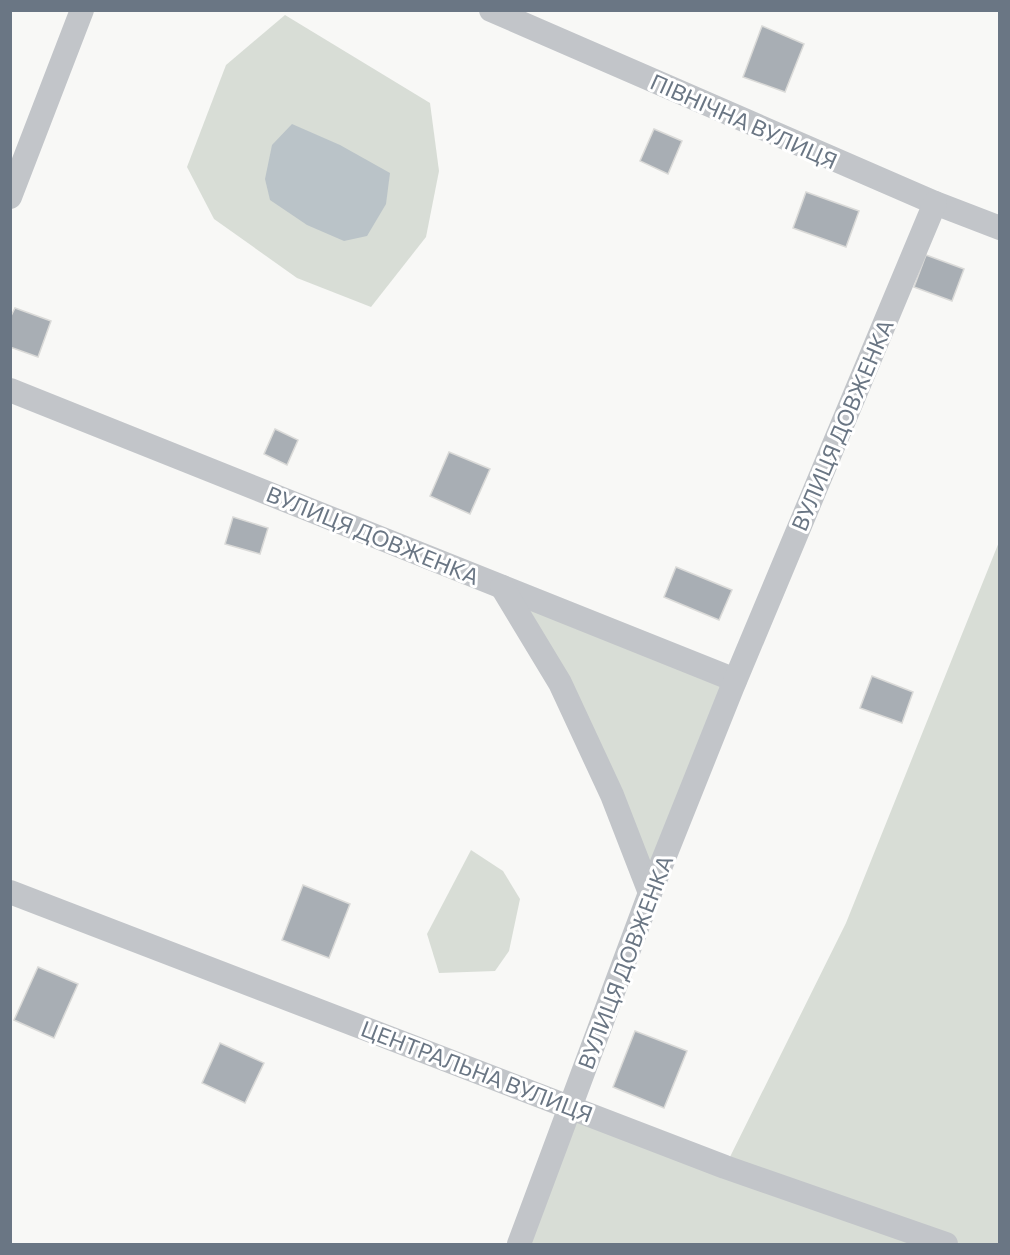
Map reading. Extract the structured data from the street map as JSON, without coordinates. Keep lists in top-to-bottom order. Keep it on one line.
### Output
{"streets":{"street":["ПІВНІЧНА ВУЛИЦЯ","ВУЛИЦЯ ДОВЖЕНКА","ЦЕНТРАЛЬНА ВУЛИЦЯ"]},"crossings":[["ПІВНІЧНА ВУЛИЦЯ","ВУЛИЦЯ ДОВЖЕНКА"],["ВУЛИЦЯ ДОВЖЕНКА","ЦЕНТРАЛЬНА ВУЛИЦЯ"]]}
